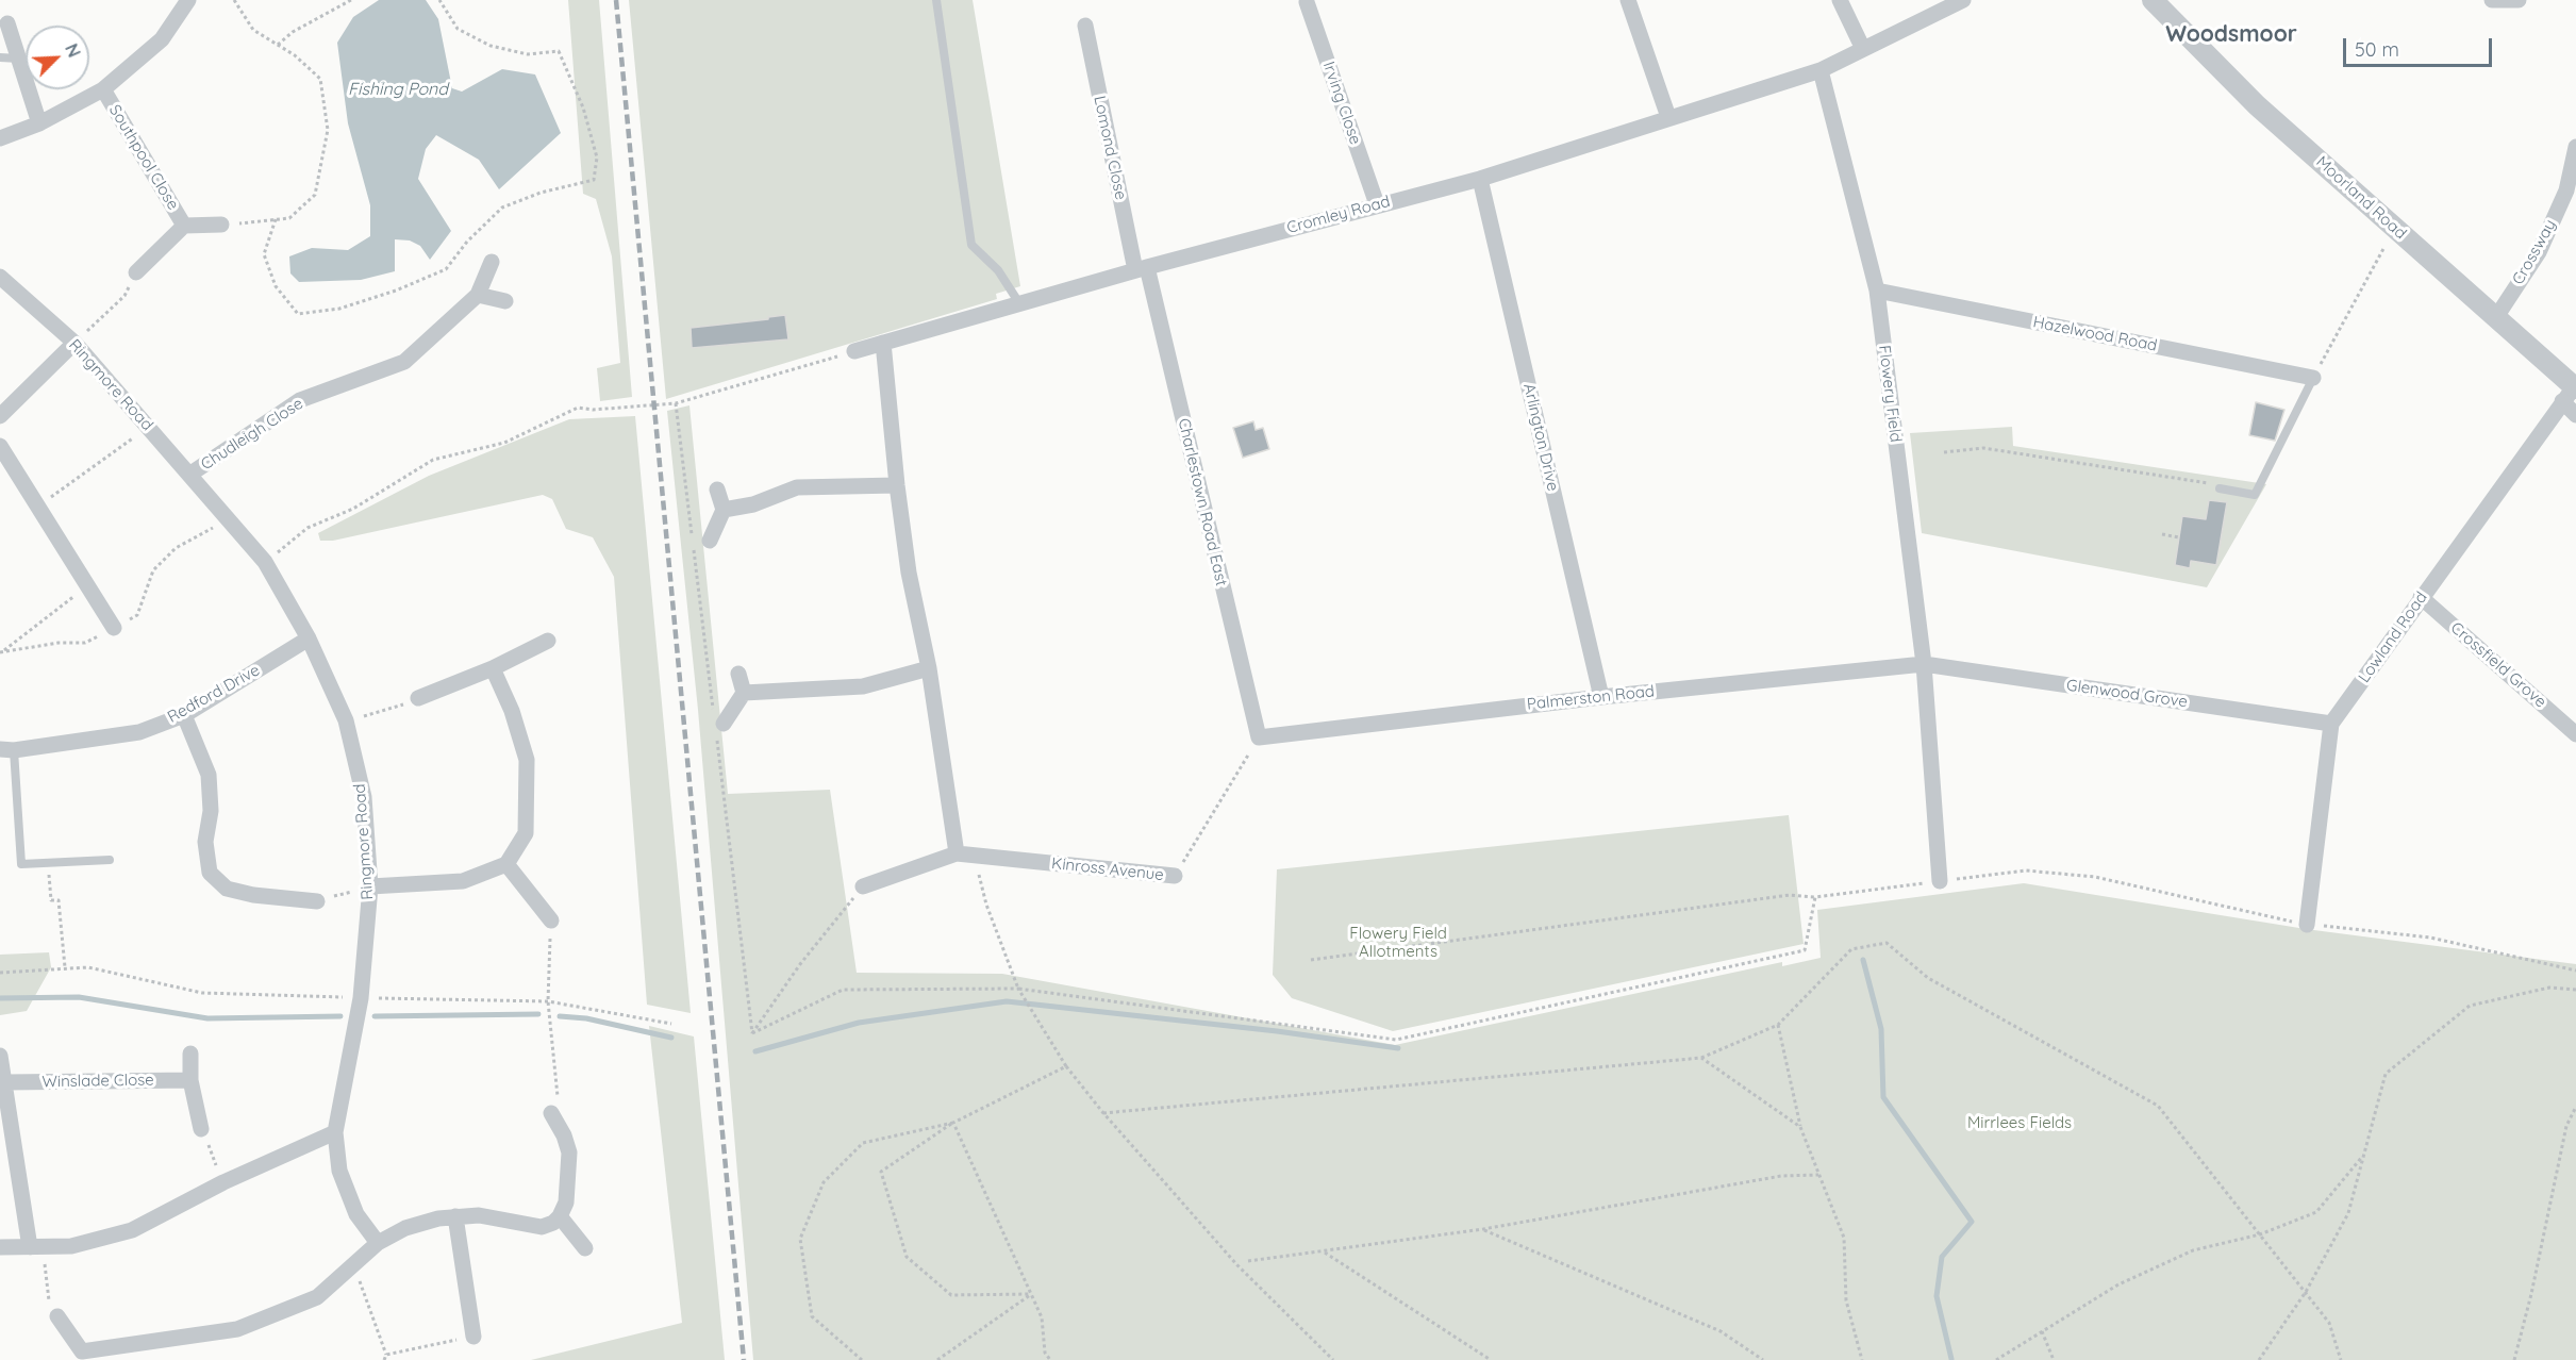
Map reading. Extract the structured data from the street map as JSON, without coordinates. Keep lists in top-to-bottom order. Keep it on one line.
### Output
{"streets":{"street":["Irving Close","Lomond Close","Southpool Close","Moorland Road","Cromley Road","Crossway","Hazelwood Road","Ringmore Road","Flowery Field","Chudleigh Close","Arlington Drive","Charlestown Road East","Lowland Road","Crossfield Grove","Redford Drive","Glenwood Grove","Palmerston Road","Kinross Avenue","Winslade Close"]},"crossings":[["Irving Close","Cromley Road"],["Lomond Close","Cromley Road"],["Lomond Close","Charlestown Road East"],["Moorland Road","Crossway"],["Moorland Road","Lowland Road"],["Cromley Road","Flowery Field"],["Cromley Road","Arlington Drive"],["Cromley Road","Charlestown Road East"],["Hazelwood Road","Flowery Field"],["Ringmore Road","Chudleigh Close"],["Ringmore Road","Redford Drive"],["Flowery Field","Glenwood Grove"],["Flowery Field","Palmerston Road"],["Arlington Drive","Palmerston Road"],["Charlestown Road East","Palmerston Road"],["Charlestown Road East","Kinross Avenue"],["Lowland Road","Crossfield Grove"],["Lowland Road","Glenwood Grove"],["Glenwood Grove","Palmerston Road"],["Palmerston Road","Kinross Avenue"]],"districts":["Woodsmoor"],"water":["Fishing Pond"],"parks":["Flowery Field Allotments","Mirrlees Fields"],"scale_bar":"50 m","north":"top right"}
